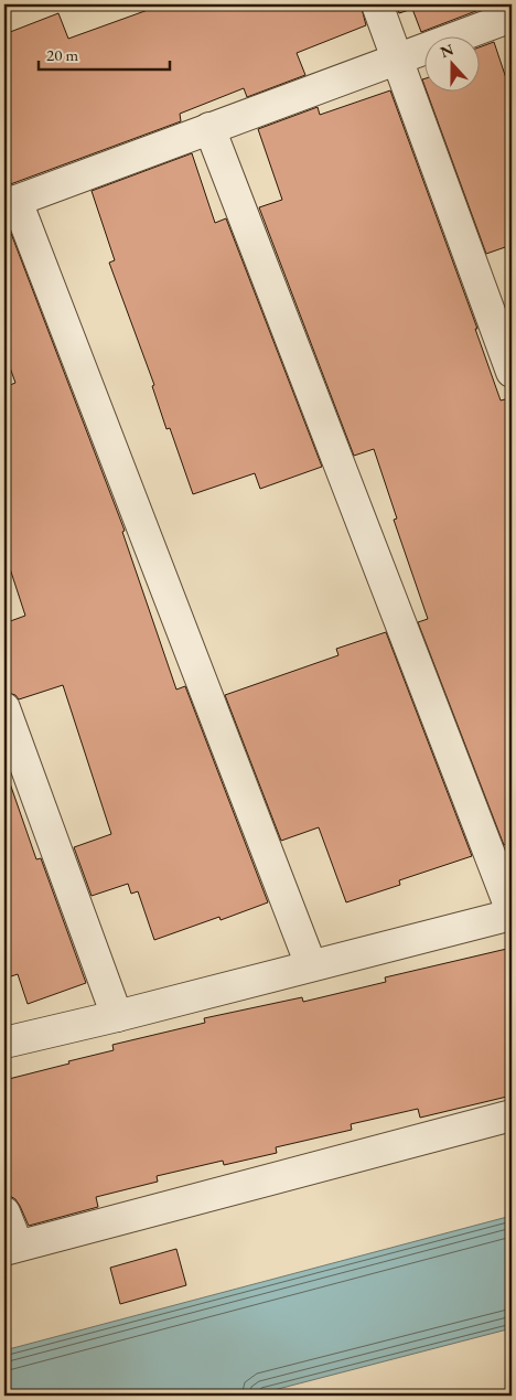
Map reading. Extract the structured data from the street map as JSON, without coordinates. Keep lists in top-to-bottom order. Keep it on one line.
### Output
{"scale_bar":"20 m","north":"top"}
